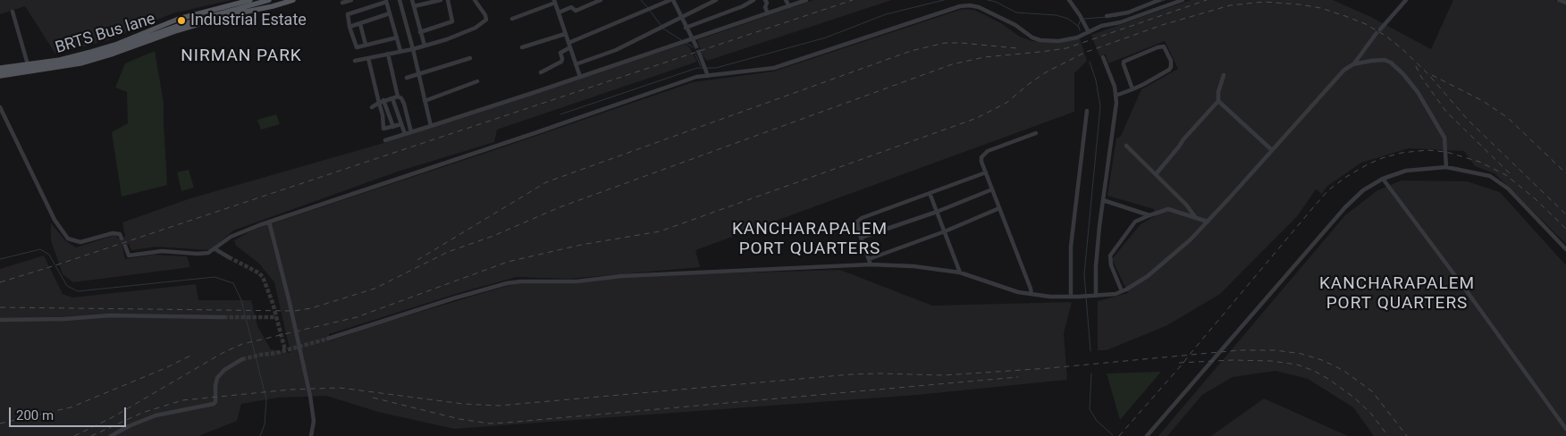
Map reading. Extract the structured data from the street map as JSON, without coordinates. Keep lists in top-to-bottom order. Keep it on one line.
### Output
{"streets":{"main road":["BRTS Bus lane"]},"districts":["NIRMAN PARK","KANCHARAPALEM PORT QUARTERS","KANCHARAPALEM PORT QUARTERS"],"places":["Industrial Estate"],"scale_bar":"200 m"}
